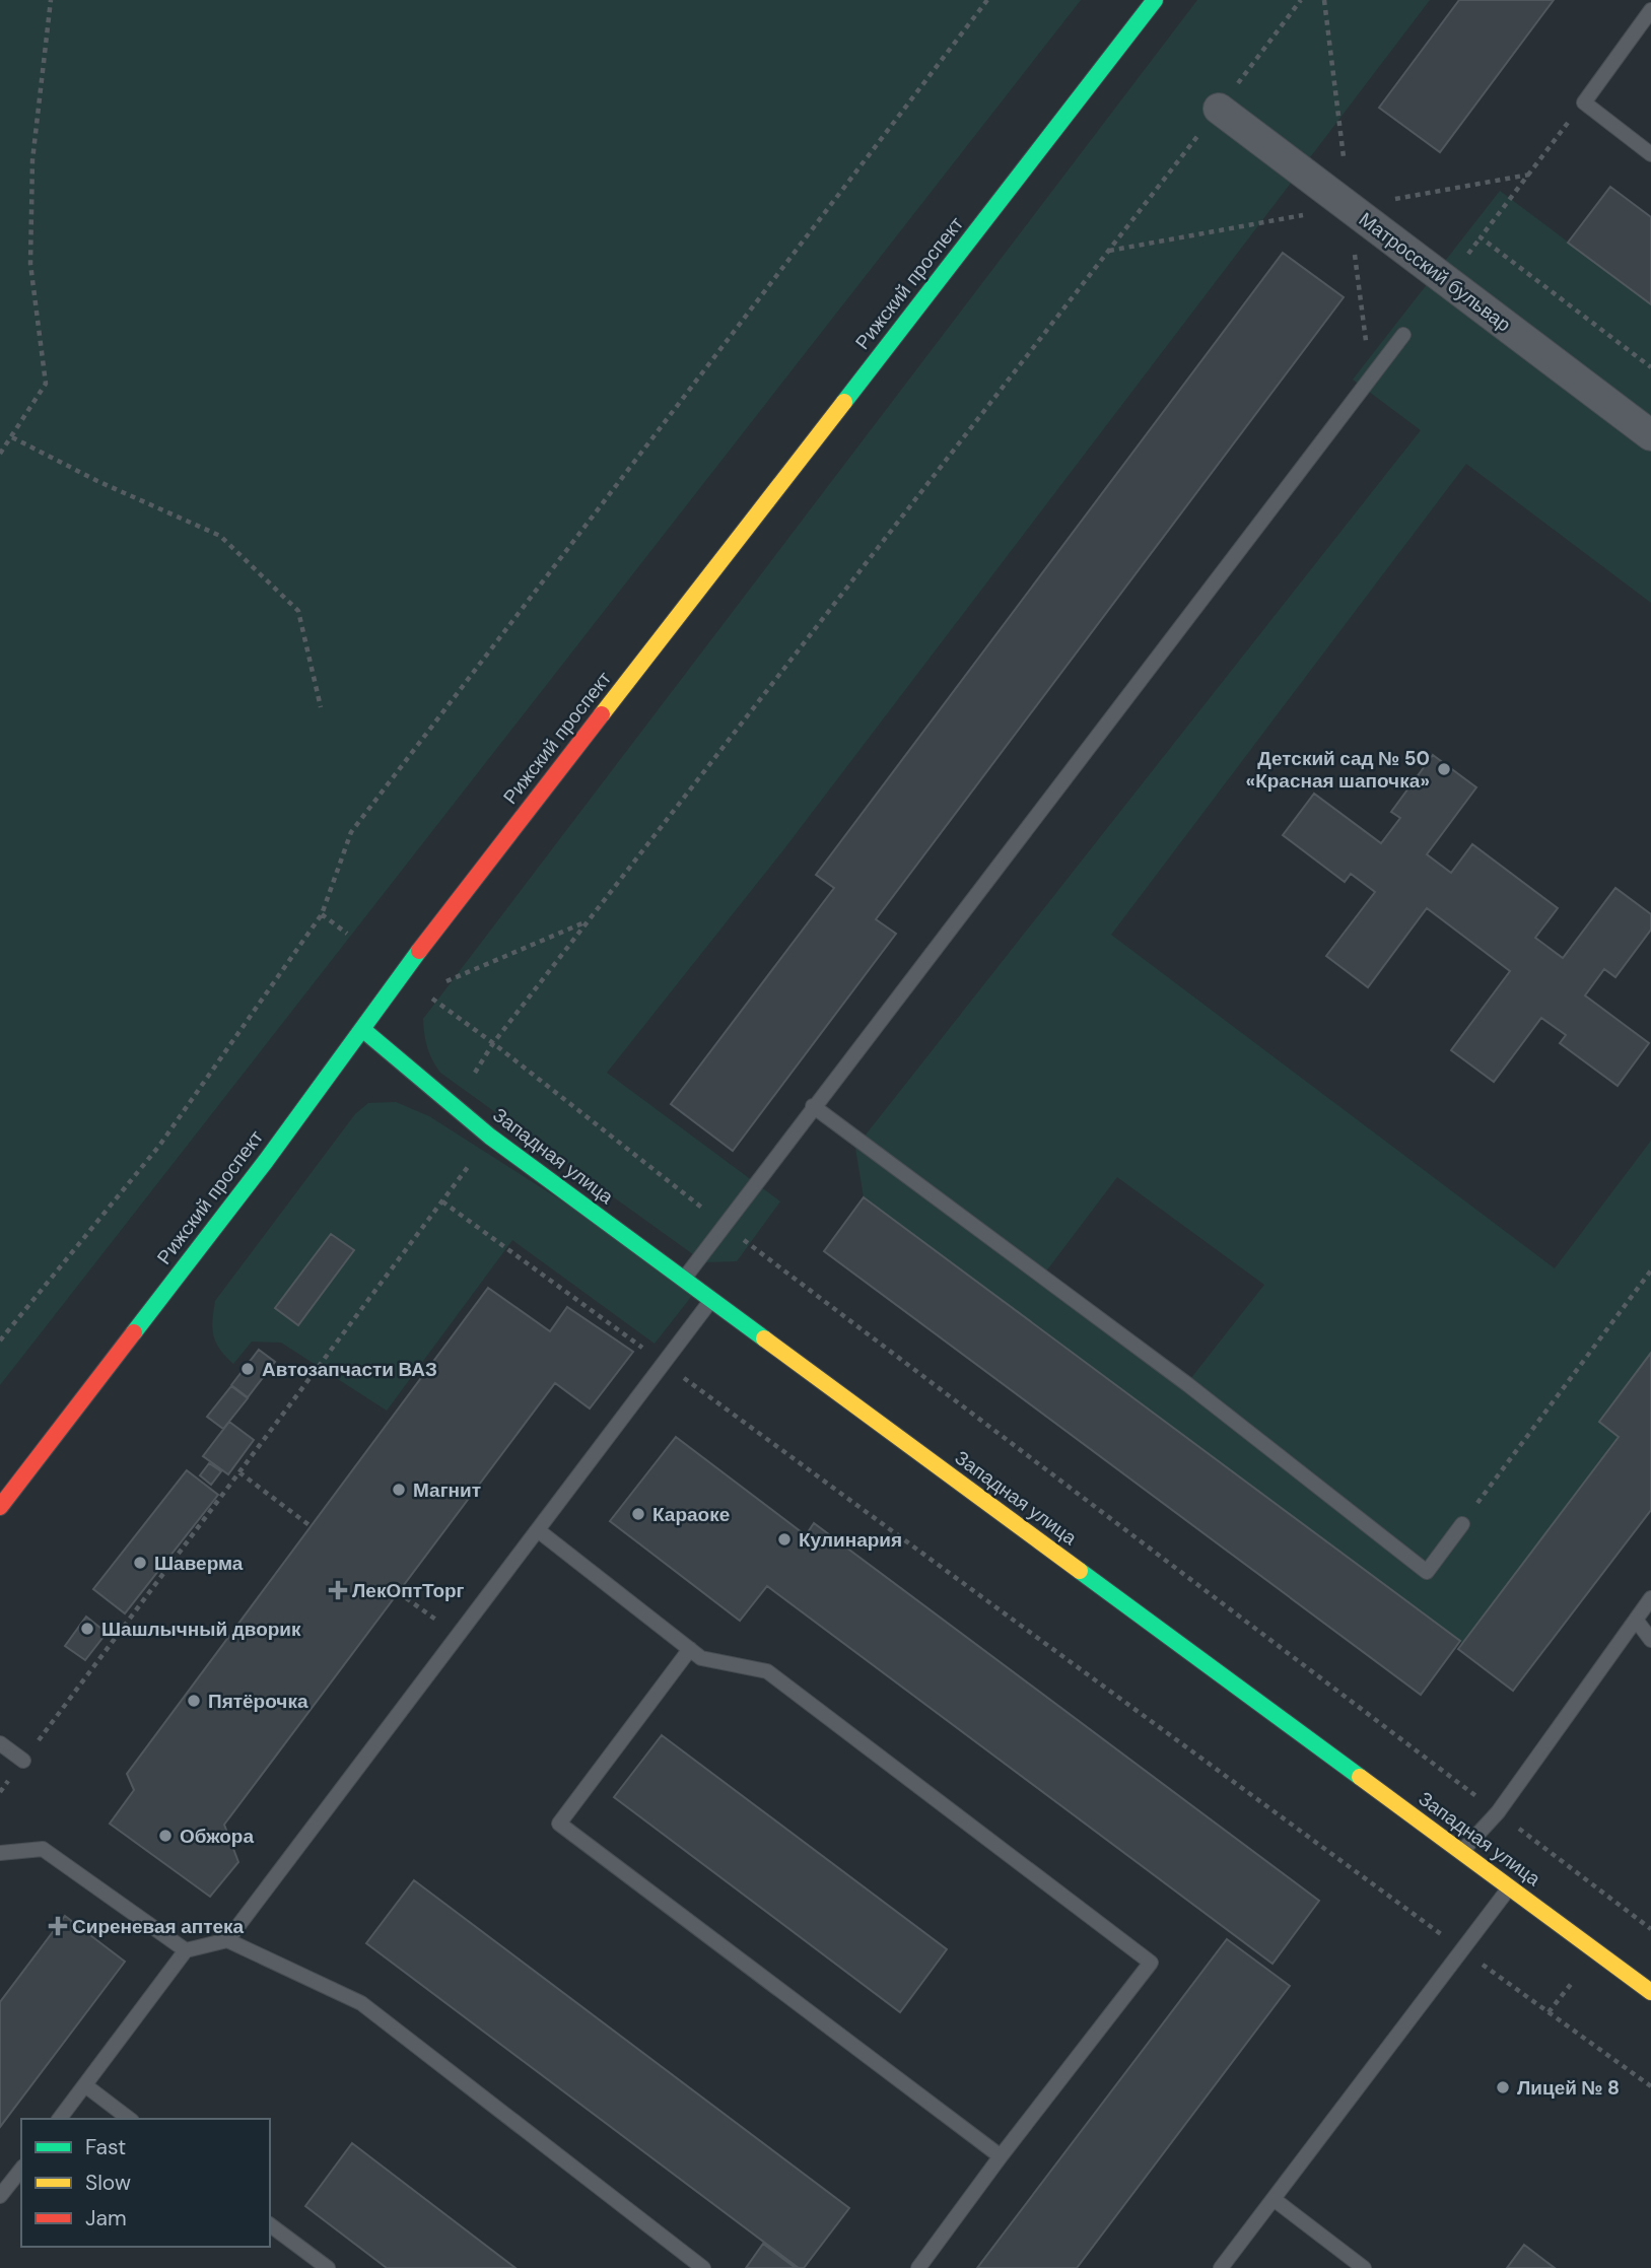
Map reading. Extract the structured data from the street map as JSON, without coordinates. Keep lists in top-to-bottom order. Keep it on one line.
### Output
{"streets":{"main road":["Рижский проспект","Западная улица"],"street":["Матросский бульвар"]},"crossings":[["Рижский проспект","Западная улица"]],"places":{"other":["Детский сад № 50 «Красная шапочка»","Автозапчасти ВАЗ","Магнит","Караоке","Кулинария","Шаверма","Шашлычный дворик","Пятёрочка","Обжора","Лицей № 8"],"health":["ЛекОптТорг","Сиреневая аптека"]},"legend":["Fast","Slow","Jam"]}
